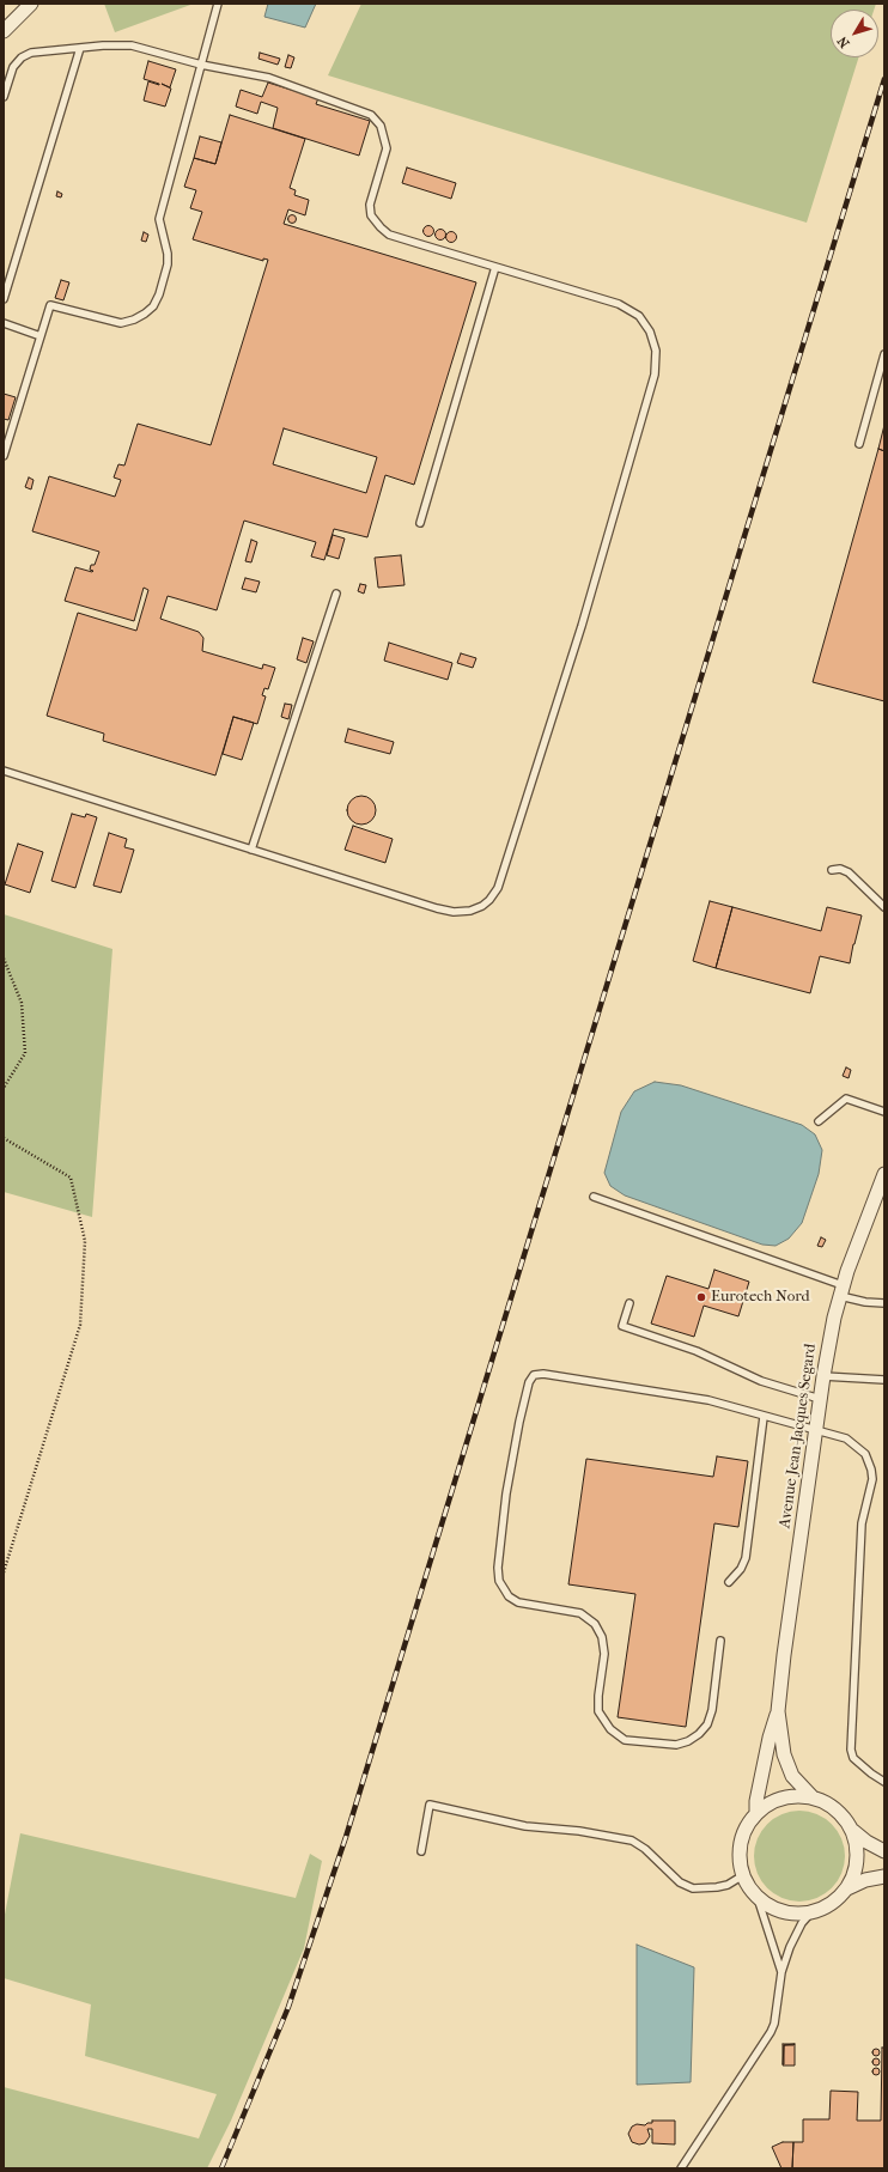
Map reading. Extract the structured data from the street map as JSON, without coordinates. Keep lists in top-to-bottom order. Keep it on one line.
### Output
{"streets":{"street":["Avenue Jean-Jacques Segard"]},"places":["Eurotech Nord"],"north":"bottom left"}
